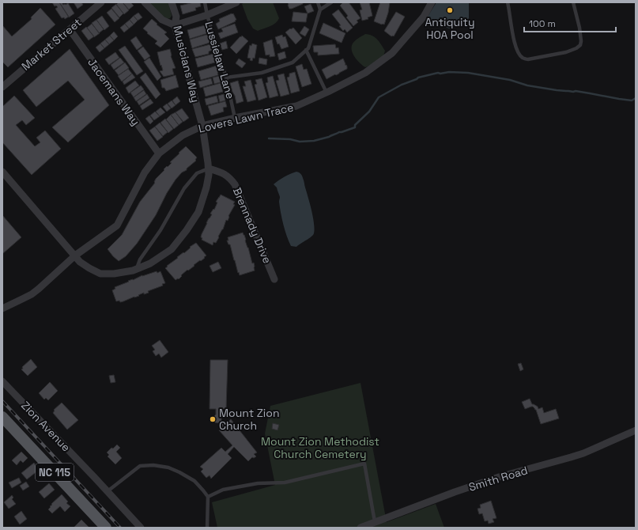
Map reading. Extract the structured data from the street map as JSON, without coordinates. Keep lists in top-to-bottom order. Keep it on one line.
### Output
{"streets":{"main road":["NC 115"],"street":["Market Street","Musicians Way","Jacemans Way","Lovers Lawn Trace","Brennady Drive","Zion Avenue","Smith Road"],"lane":["Lussielaw Lane"]},"crossings":[["Market Street","Jacemans Way"],["Lussielaw Lane","Lovers Lawn Trace"],["Musicians Way","Lovers Lawn Trace"],["Musicians Way","Brennady Drive"],["Jacemans Way","Lovers Lawn Trace"]],"parks":["Mount Zion Methodist Church Cemetery"],"places":["Antiquity HOA Pool","Mount Zion Church"],"scale_bar":"100 m"}
